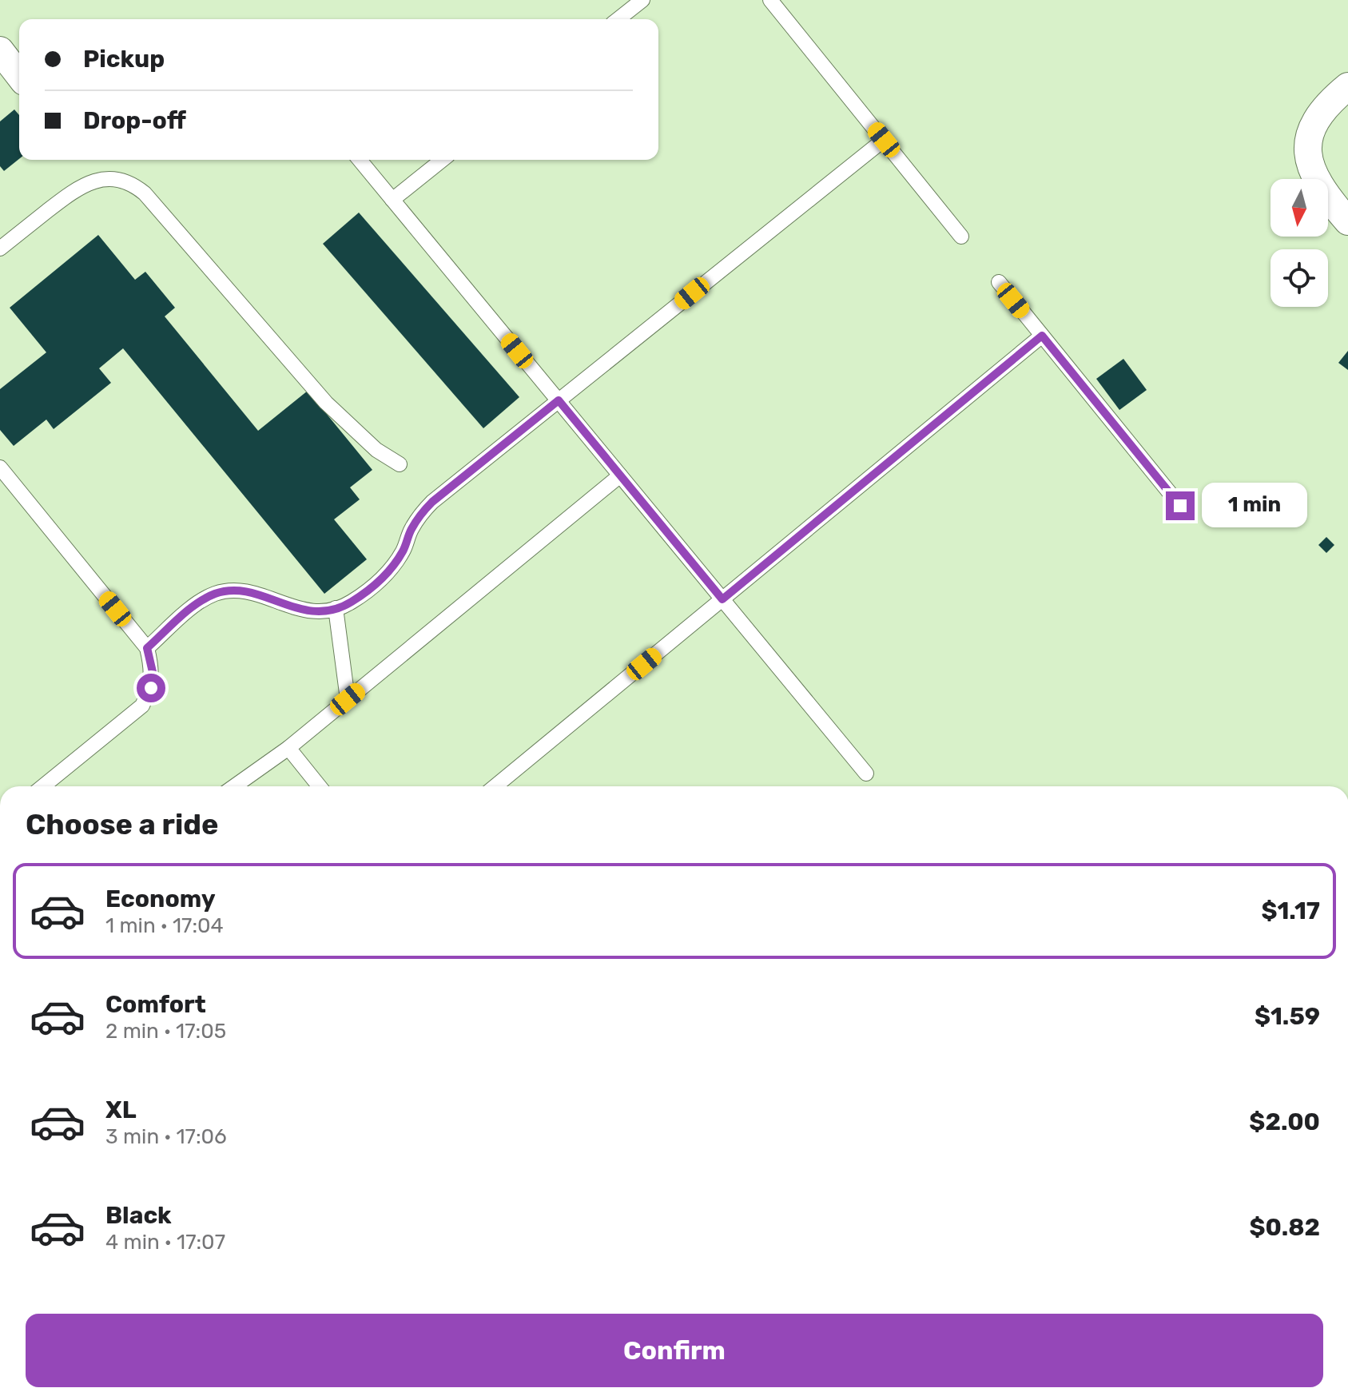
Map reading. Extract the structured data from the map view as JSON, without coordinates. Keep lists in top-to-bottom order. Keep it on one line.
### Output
{"north":"bottom","page":{"banner":["Pickup","Drop-off"],"bubble":"1 min","heading":"Choose a ride","list":[{"name":"Economy","note":"1 min · 17:04","value":"$1.17"},{"name":"Comfort","note":"2 min · 17:05","value":"$1.59"},{"name":"XL","note":"3 min · 17:06","value":"$2.00"},{"name":"Black","note":"4 min · 17:07","value":"$0.82"}],"buttons":"Confirm"}}
